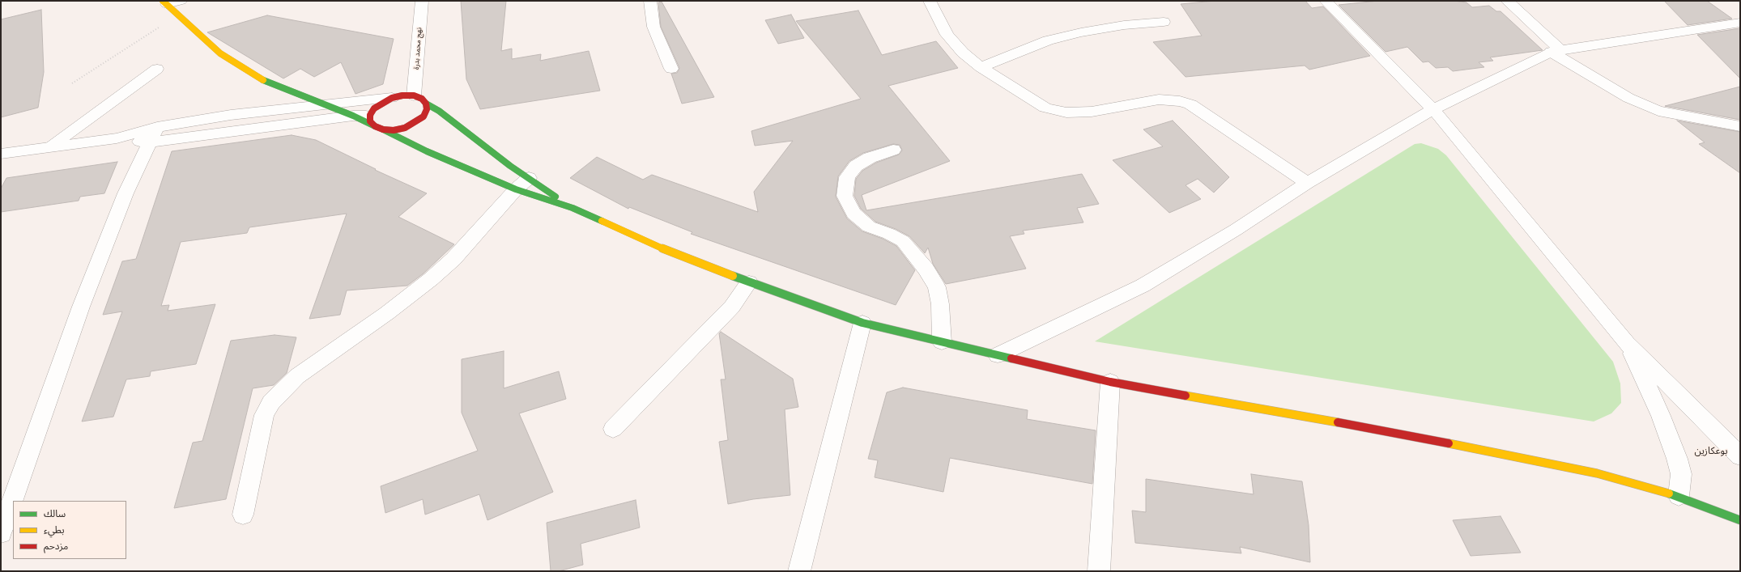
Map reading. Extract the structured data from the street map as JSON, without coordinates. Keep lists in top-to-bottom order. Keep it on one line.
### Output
{"streets":{"street":["نهج محمد بدرة"]},"districts":["بوعكازين"],"legend":["سالك","بطيء","مزدحم"]}
